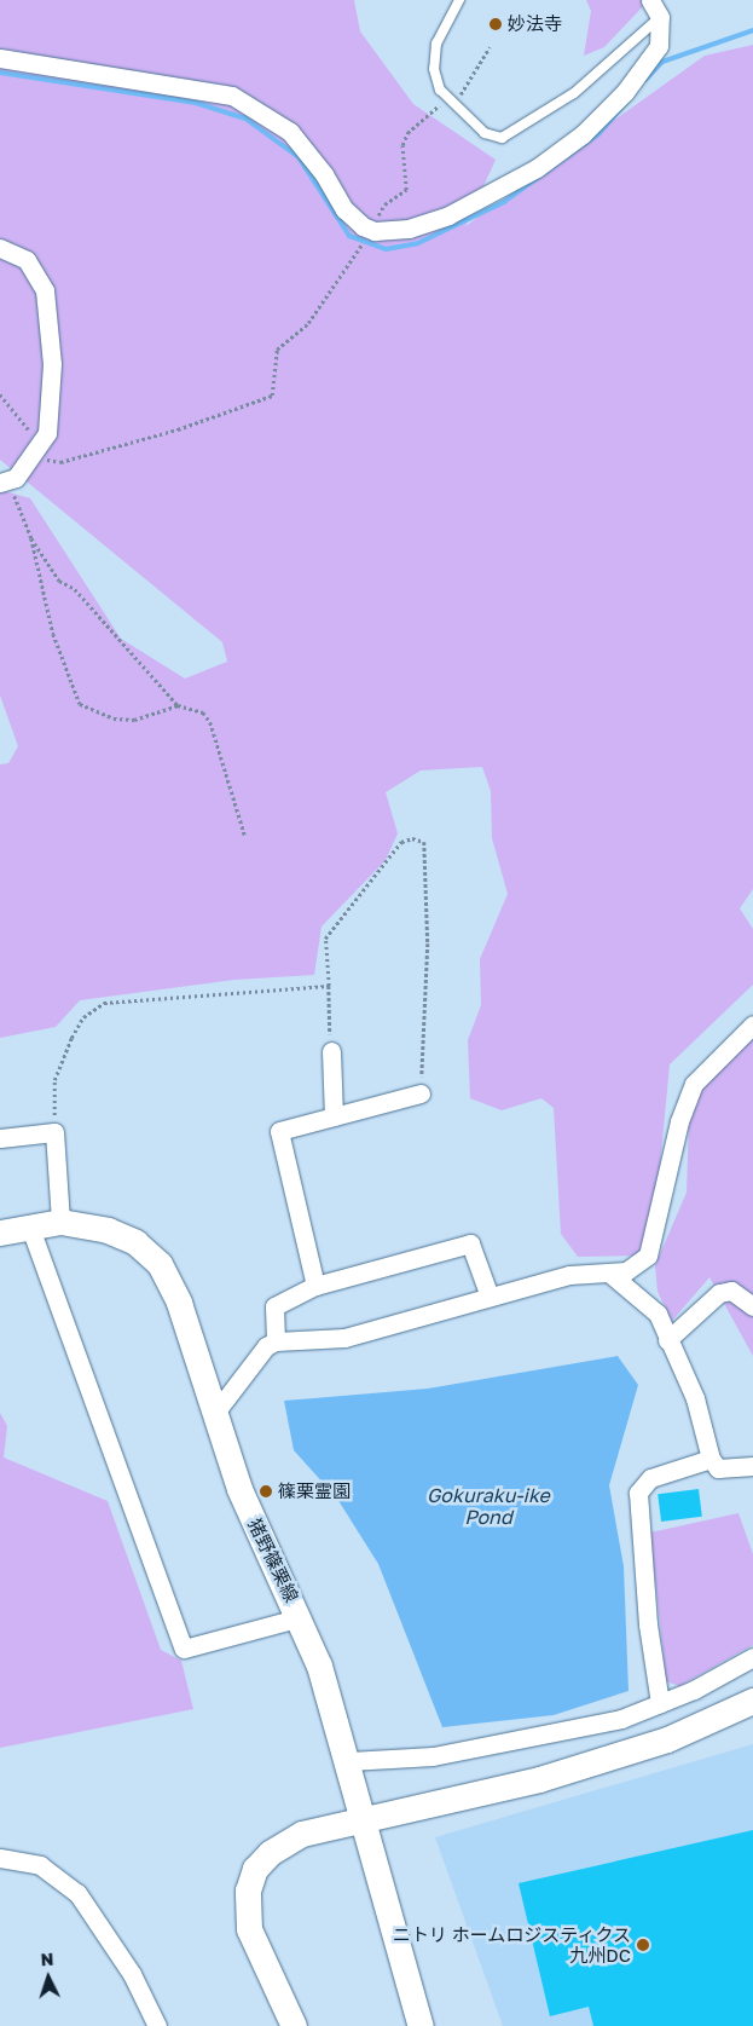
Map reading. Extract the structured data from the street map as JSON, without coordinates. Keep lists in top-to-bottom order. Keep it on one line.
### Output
{"streets":{"main road":["猪野篠栗線"]},"water":["Gokuraku-ike Pond"],"places":["妙法寺","篠栗霊園","ニトリ ホームロジスティクス 九州DC"],"north":"top"}
